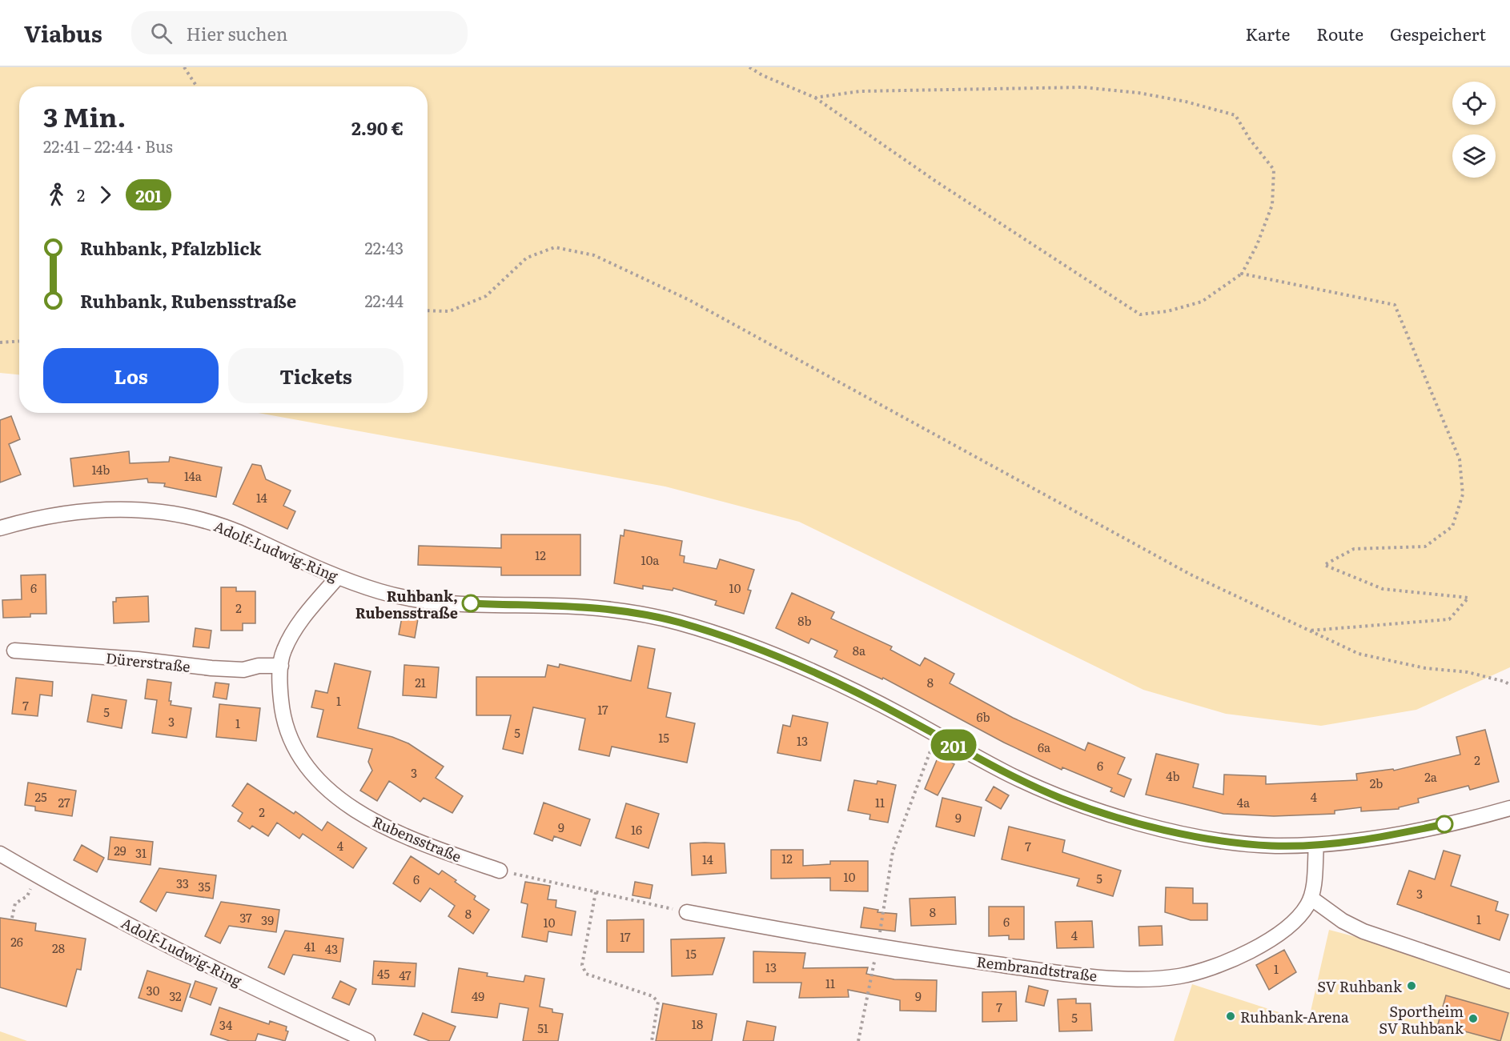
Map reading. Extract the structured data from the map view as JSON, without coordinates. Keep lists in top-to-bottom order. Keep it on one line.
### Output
{"streets":{"street":["Adolf-Ludwig-Ring","Dürerstraße","Rubensstraße","Rembrandtstraße"]},"crossings":[["Adolf-Ludwig-Ring","Rubensstraße"],["Adolf-Ludwig-Ring","Rembrandtstraße"],["Dürerstraße","Rubensstraße"]],"places":["Ruhbank, Rubensstraße","SV Ruhbank","Ruhbank-Arena","Sportheim SV Ruhbank"],"lines":["bus line 201"],"house_numbers":["14b","14a","14","12","10a","6","10","2","8b","8a","21","8","1","7","17","5","6b","3","1","5","15","13","6a","2","6","3","4b","2a","2b","25","4","27","11","4a","2","9","9","16","4","7","29","31","12","14","10","5","6","33","35","3","8","8","37","1","39","6","10","4","17","26","41","28","43","15","13","1","45","47","11","30","32","49","9","7","5","18","34","51"],"page":{"header":"Viabus","search":"Hier suchen","nav":["Karte","Route","Gespeichert"],"on_map":"201","heading":["3 Min.","22:41 – 22:44 · Bus","2.90 €"],"legs":["2","201"],"list":[{"name":"Ruhbank, Pfalzblick","value":"22:43"},{"name":"Ruhbank, Rubensstraße","value":"22:44"}],"buttons":["Los","Tickets"]}}
